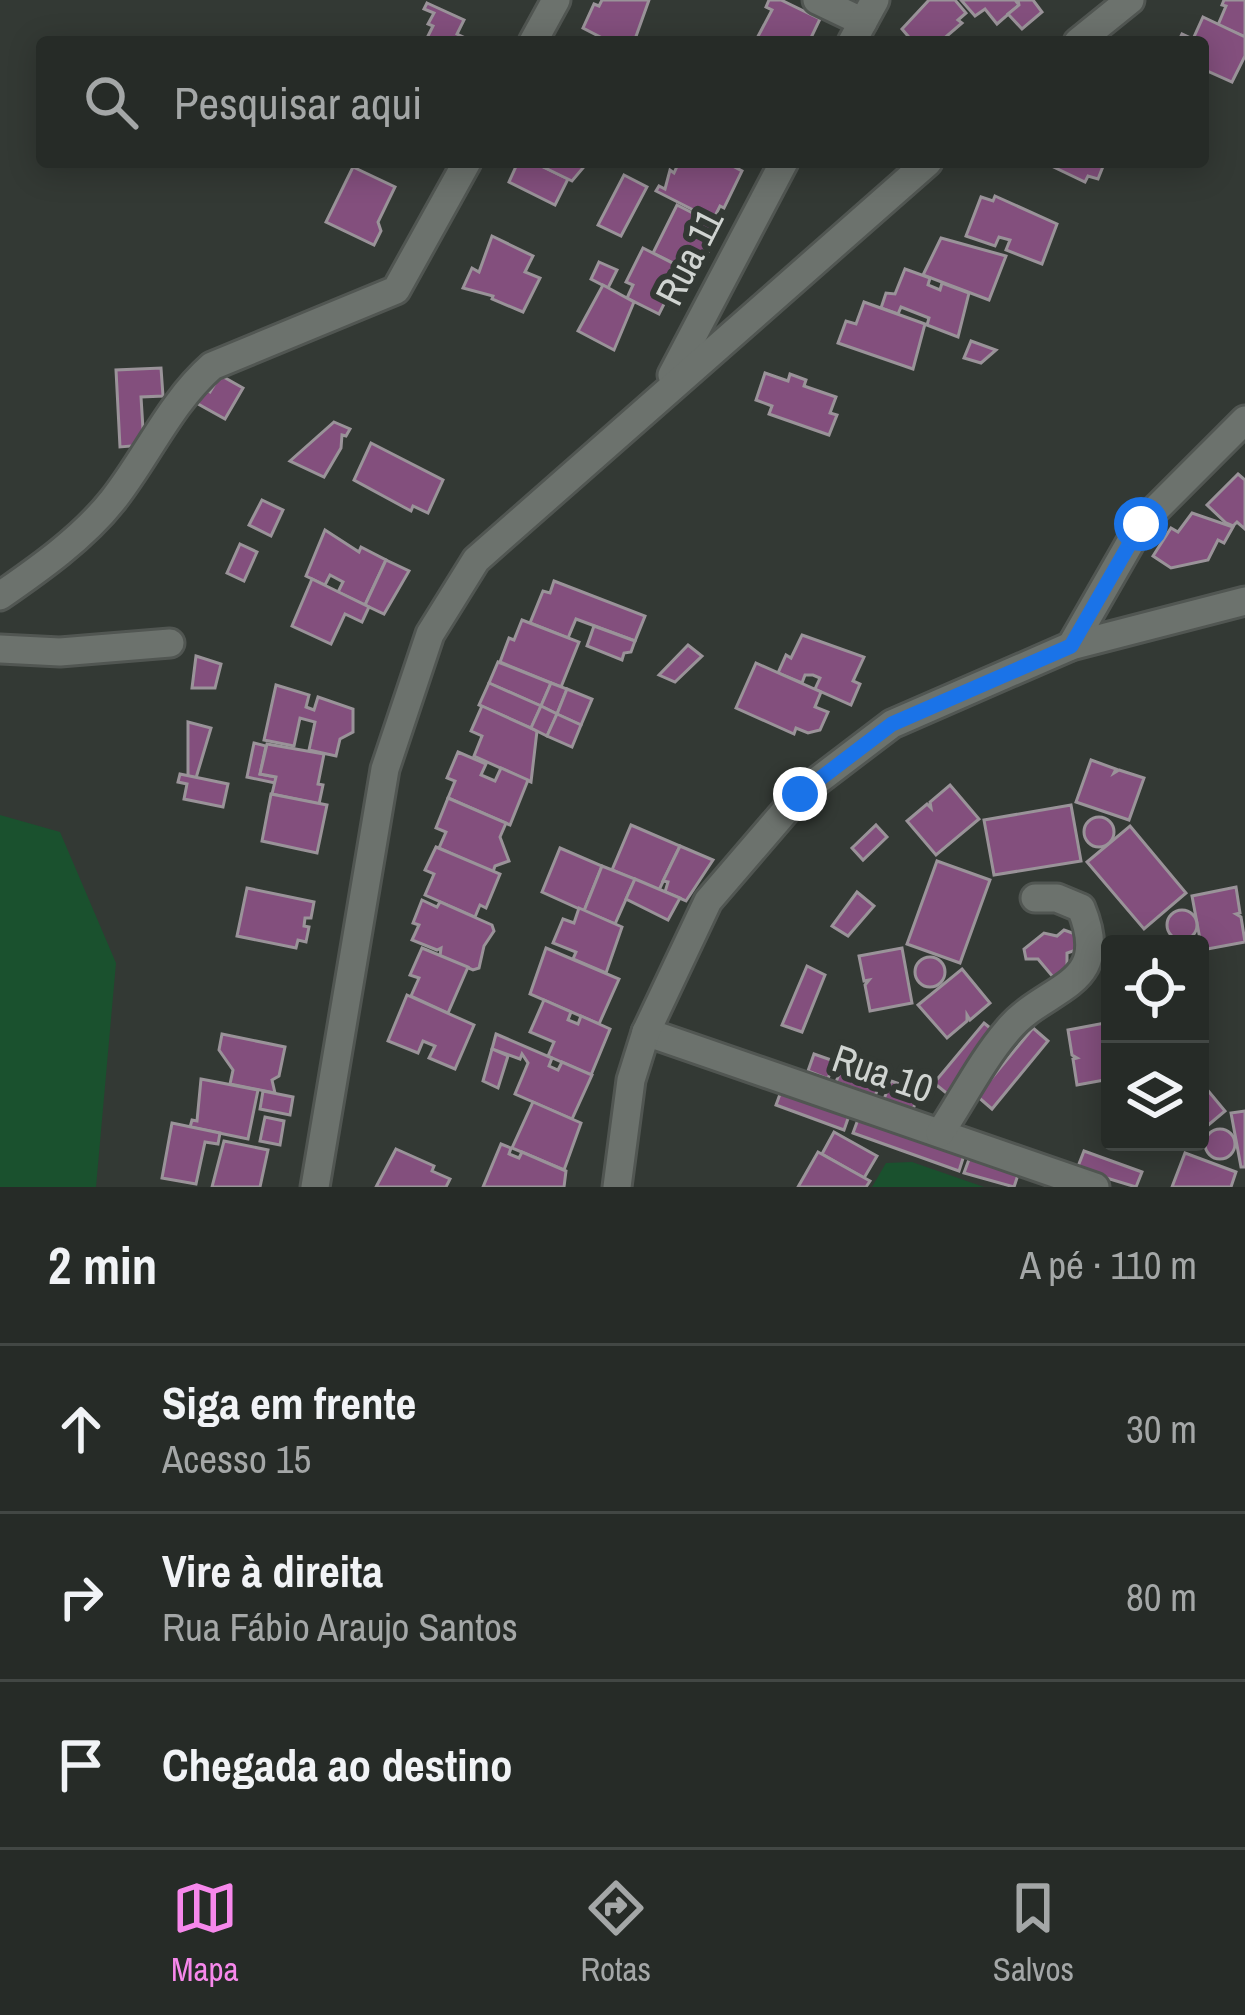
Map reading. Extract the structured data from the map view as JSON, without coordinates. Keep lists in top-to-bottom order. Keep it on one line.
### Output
{"streets":{"street":["Rua 11","Rua 10"]},"page":{"search":"Pesquisar aqui","heading":["2 min","A pé · 110 m"],"list":[["Siga em frente","Acesso 15","30 m"],["Vire à direita","Rua Fábio Araujo Santos","80 m"],"Chegada ao destino"],"nav":["Mapa","Rotas","Salvos"]}}
